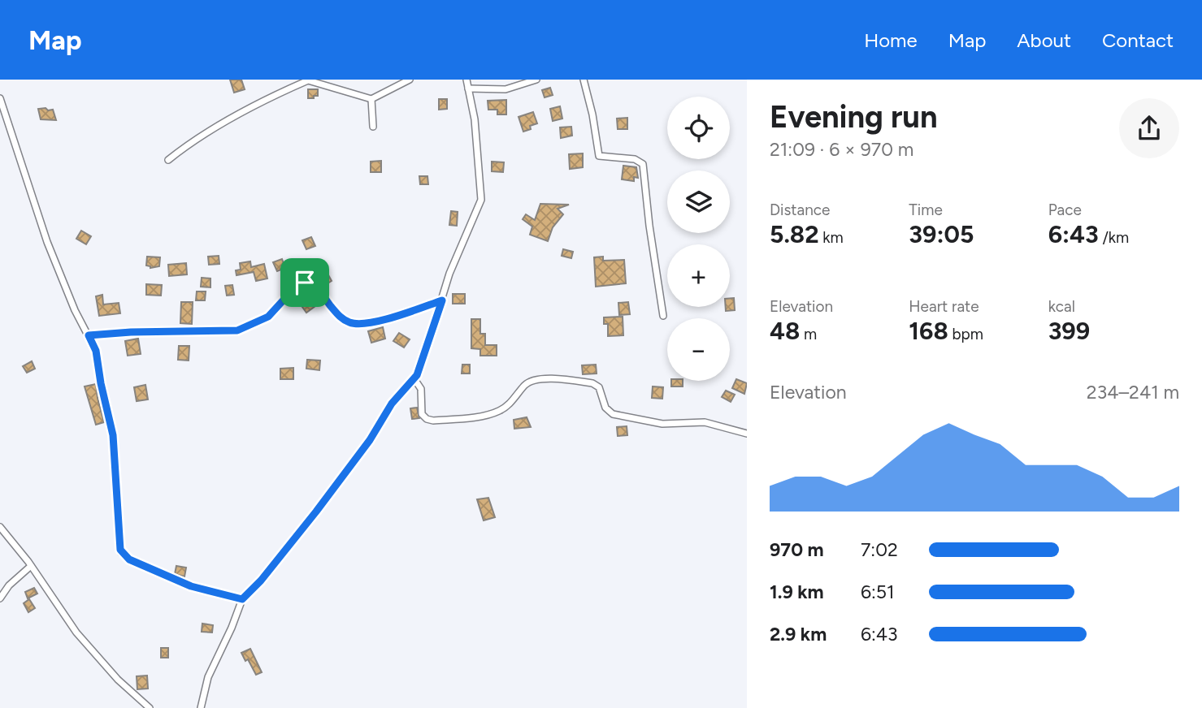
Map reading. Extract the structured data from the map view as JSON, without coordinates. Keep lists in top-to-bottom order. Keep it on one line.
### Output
{"page":{"header":"Map","nav":["Home","Map","About","Contact"],"heading":["Evening run","21:09 · 6 × 970 m"],"map_buttons":["+","−"],"stats":[["Distance","5.82 km"],["Time","39:05"],["Pace","6:43 /km"],["Elevation","48 m"],["Heart rate","168 bpm"],["kcal","399"]],"chart":["Elevation","234–241 m"],"list":[{"name":"970 m","note":"7:02"},{"name":"1.9 km","note":"6:51"},{"name":"2.9 km","note":"6:43"}]}}
